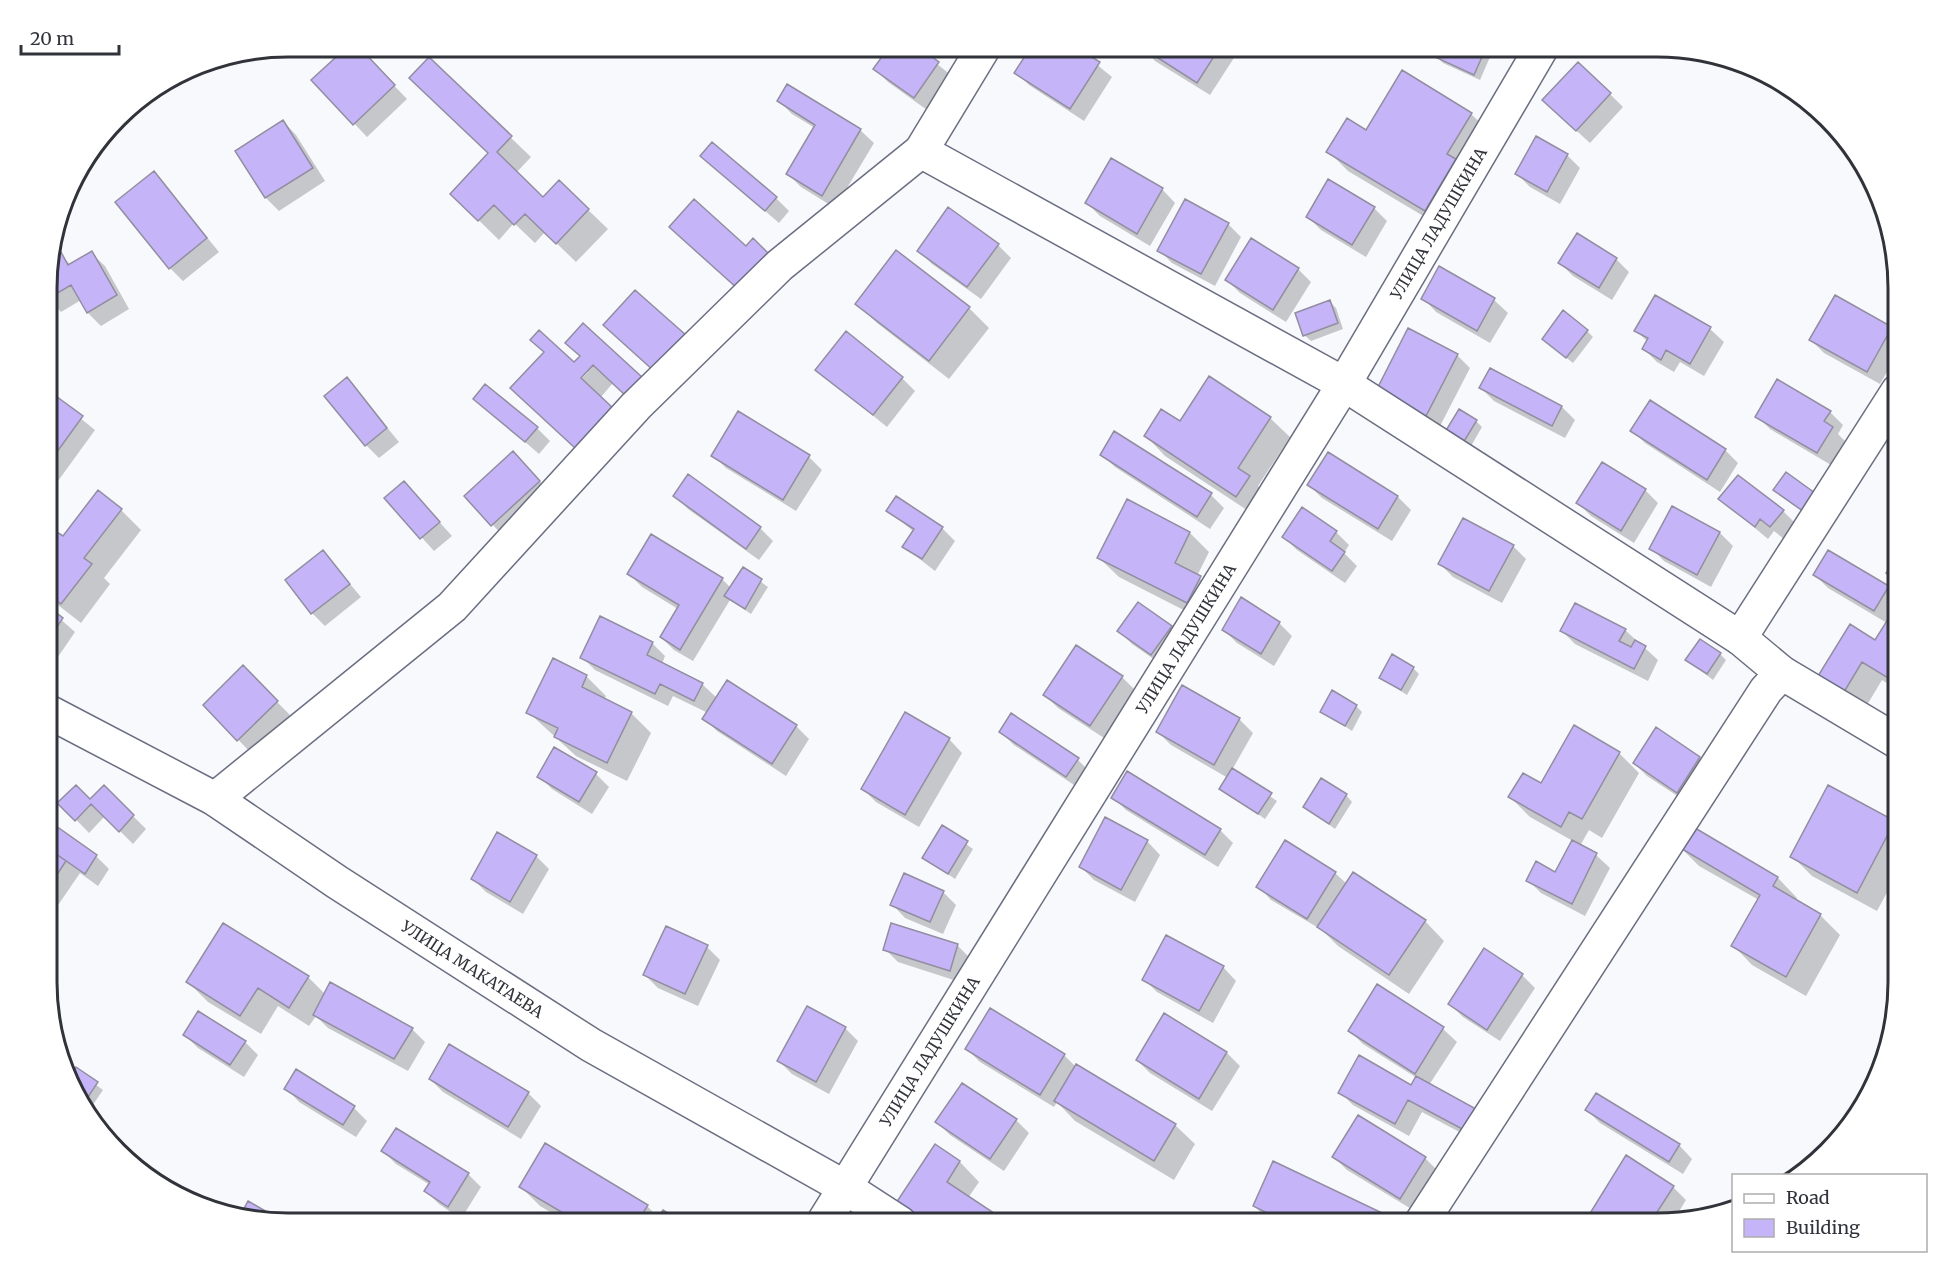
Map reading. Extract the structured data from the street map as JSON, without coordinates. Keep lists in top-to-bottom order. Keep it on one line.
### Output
{"streets":{"street":["УЛИЦА ЛАДУШКИНА","УЛИЦА МАКАТАЕВА"]},"crossings":[["УЛИЦА ЛАДУШКИНА","УЛИЦА МАКАТАЕВА"]],"legend":["Road","Building"],"scale_bar":"20 m"}
